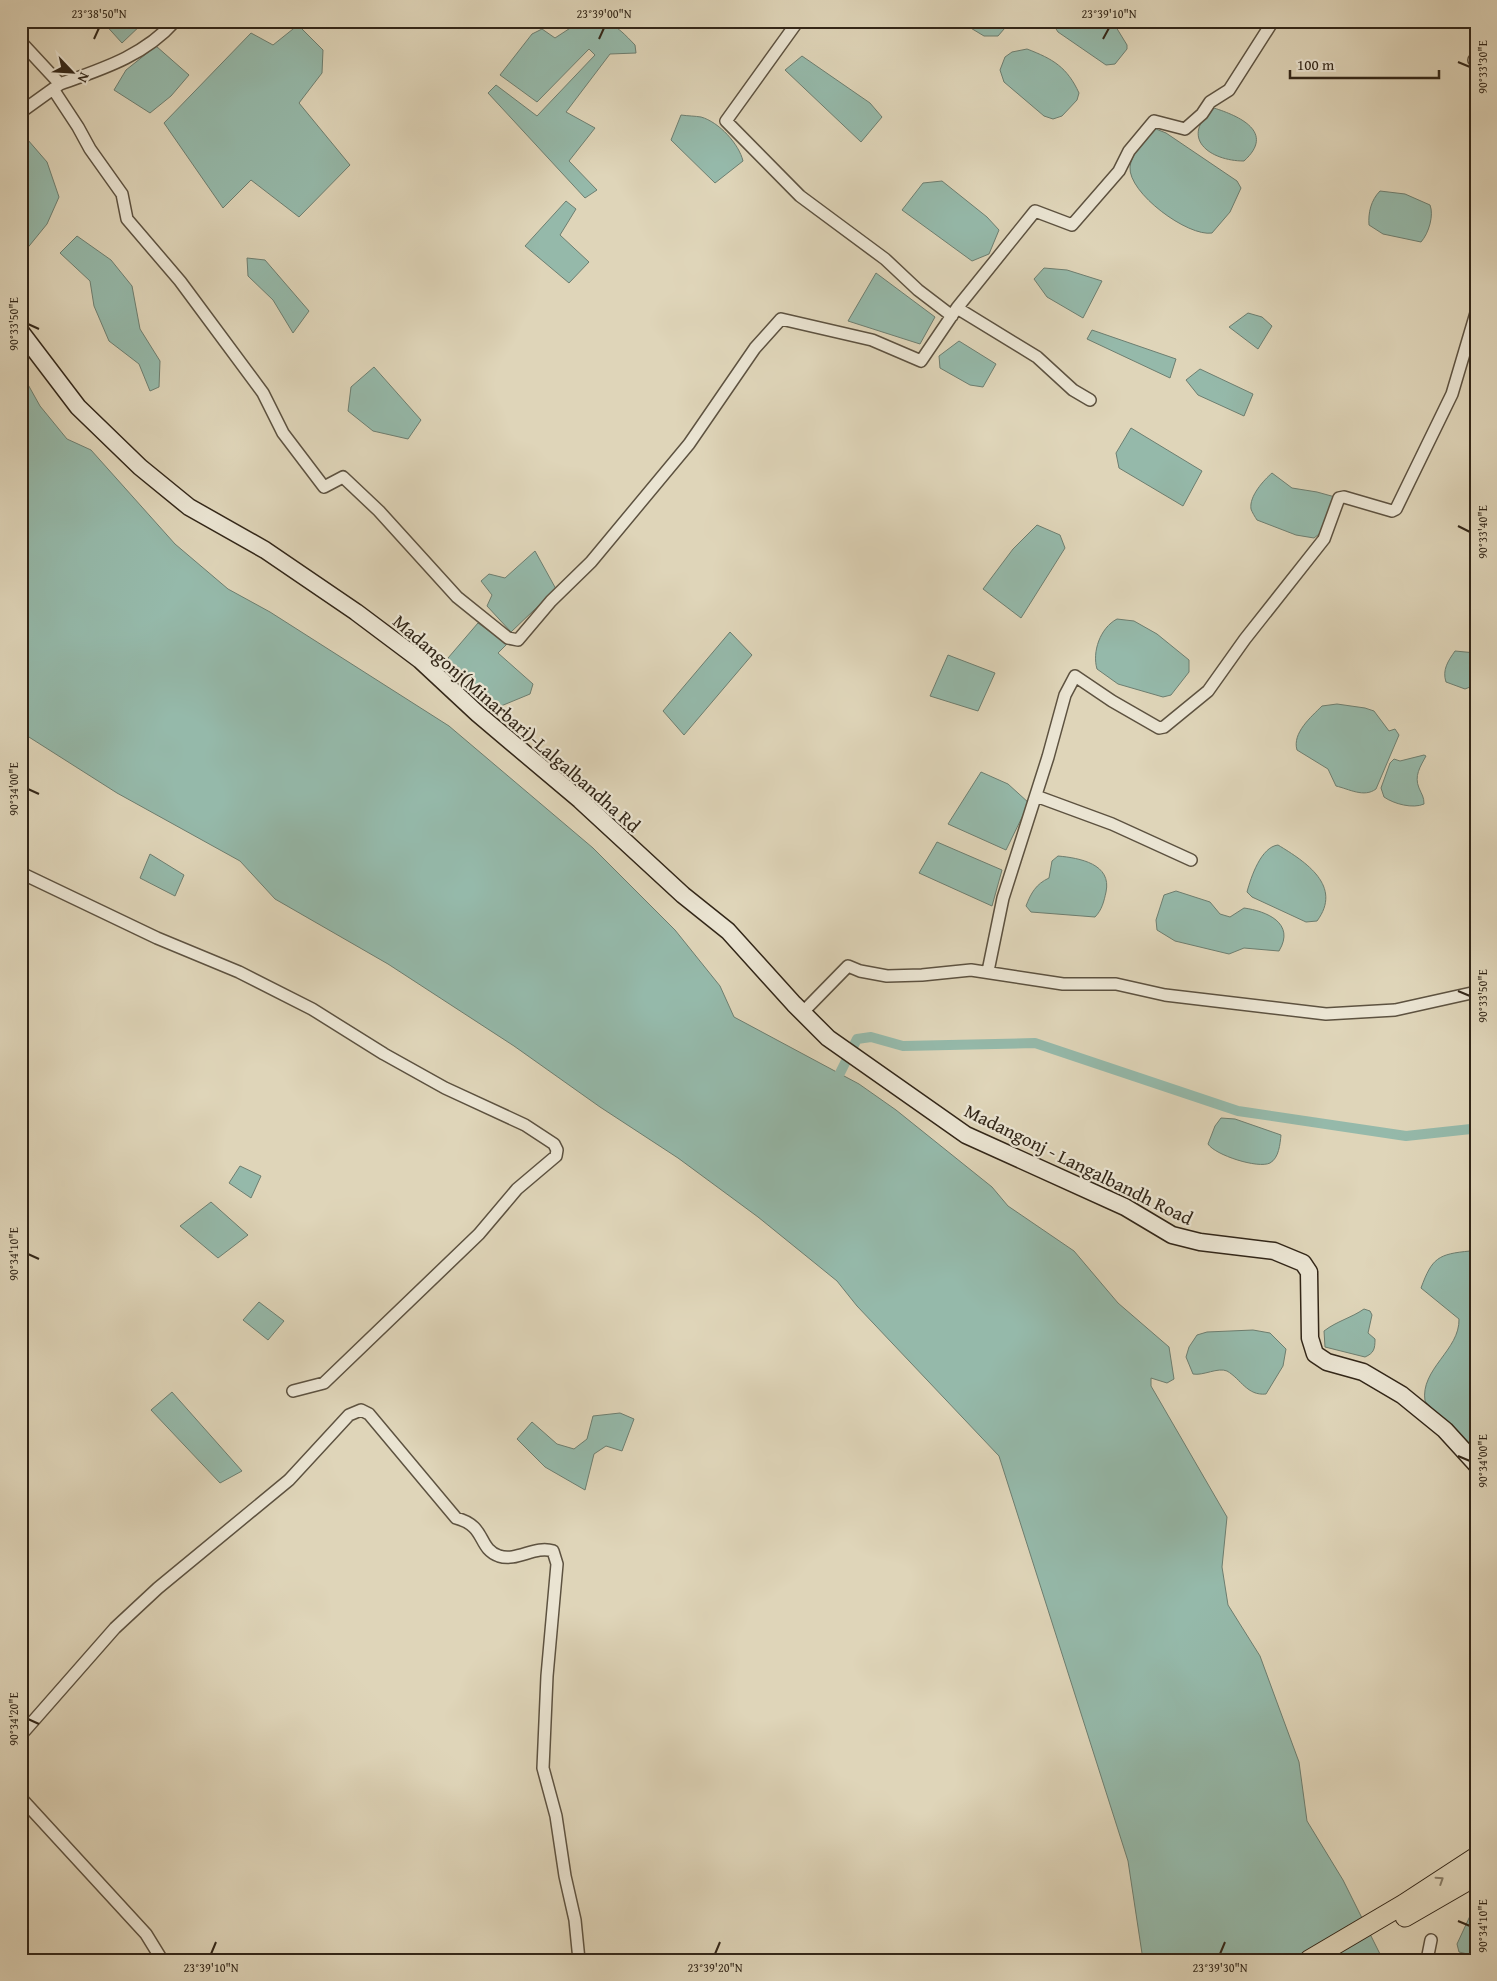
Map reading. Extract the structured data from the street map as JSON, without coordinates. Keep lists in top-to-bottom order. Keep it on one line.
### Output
{"streets":{"main road":["Madangonj(Minarbari)-Lalgalbandha Rd","Madangonj - Langalbandh Road"]},"crossings":[["Madangonj(Minarbari)-Lalgalbandha Rd","Madangonj - Langalbandh Road"]],"scale_bar":"100 m","north":"bottom right","coordinates":["23°38'50\"N","23°39'00\"N","23°39'10\"N","90°33'30\"E","90°33'50\"E","90°33'40\"E","90°34'00\"E","90°34'10\"E","90°34'20\"E","23°39'20\"N","23°39'30\"N"]}
